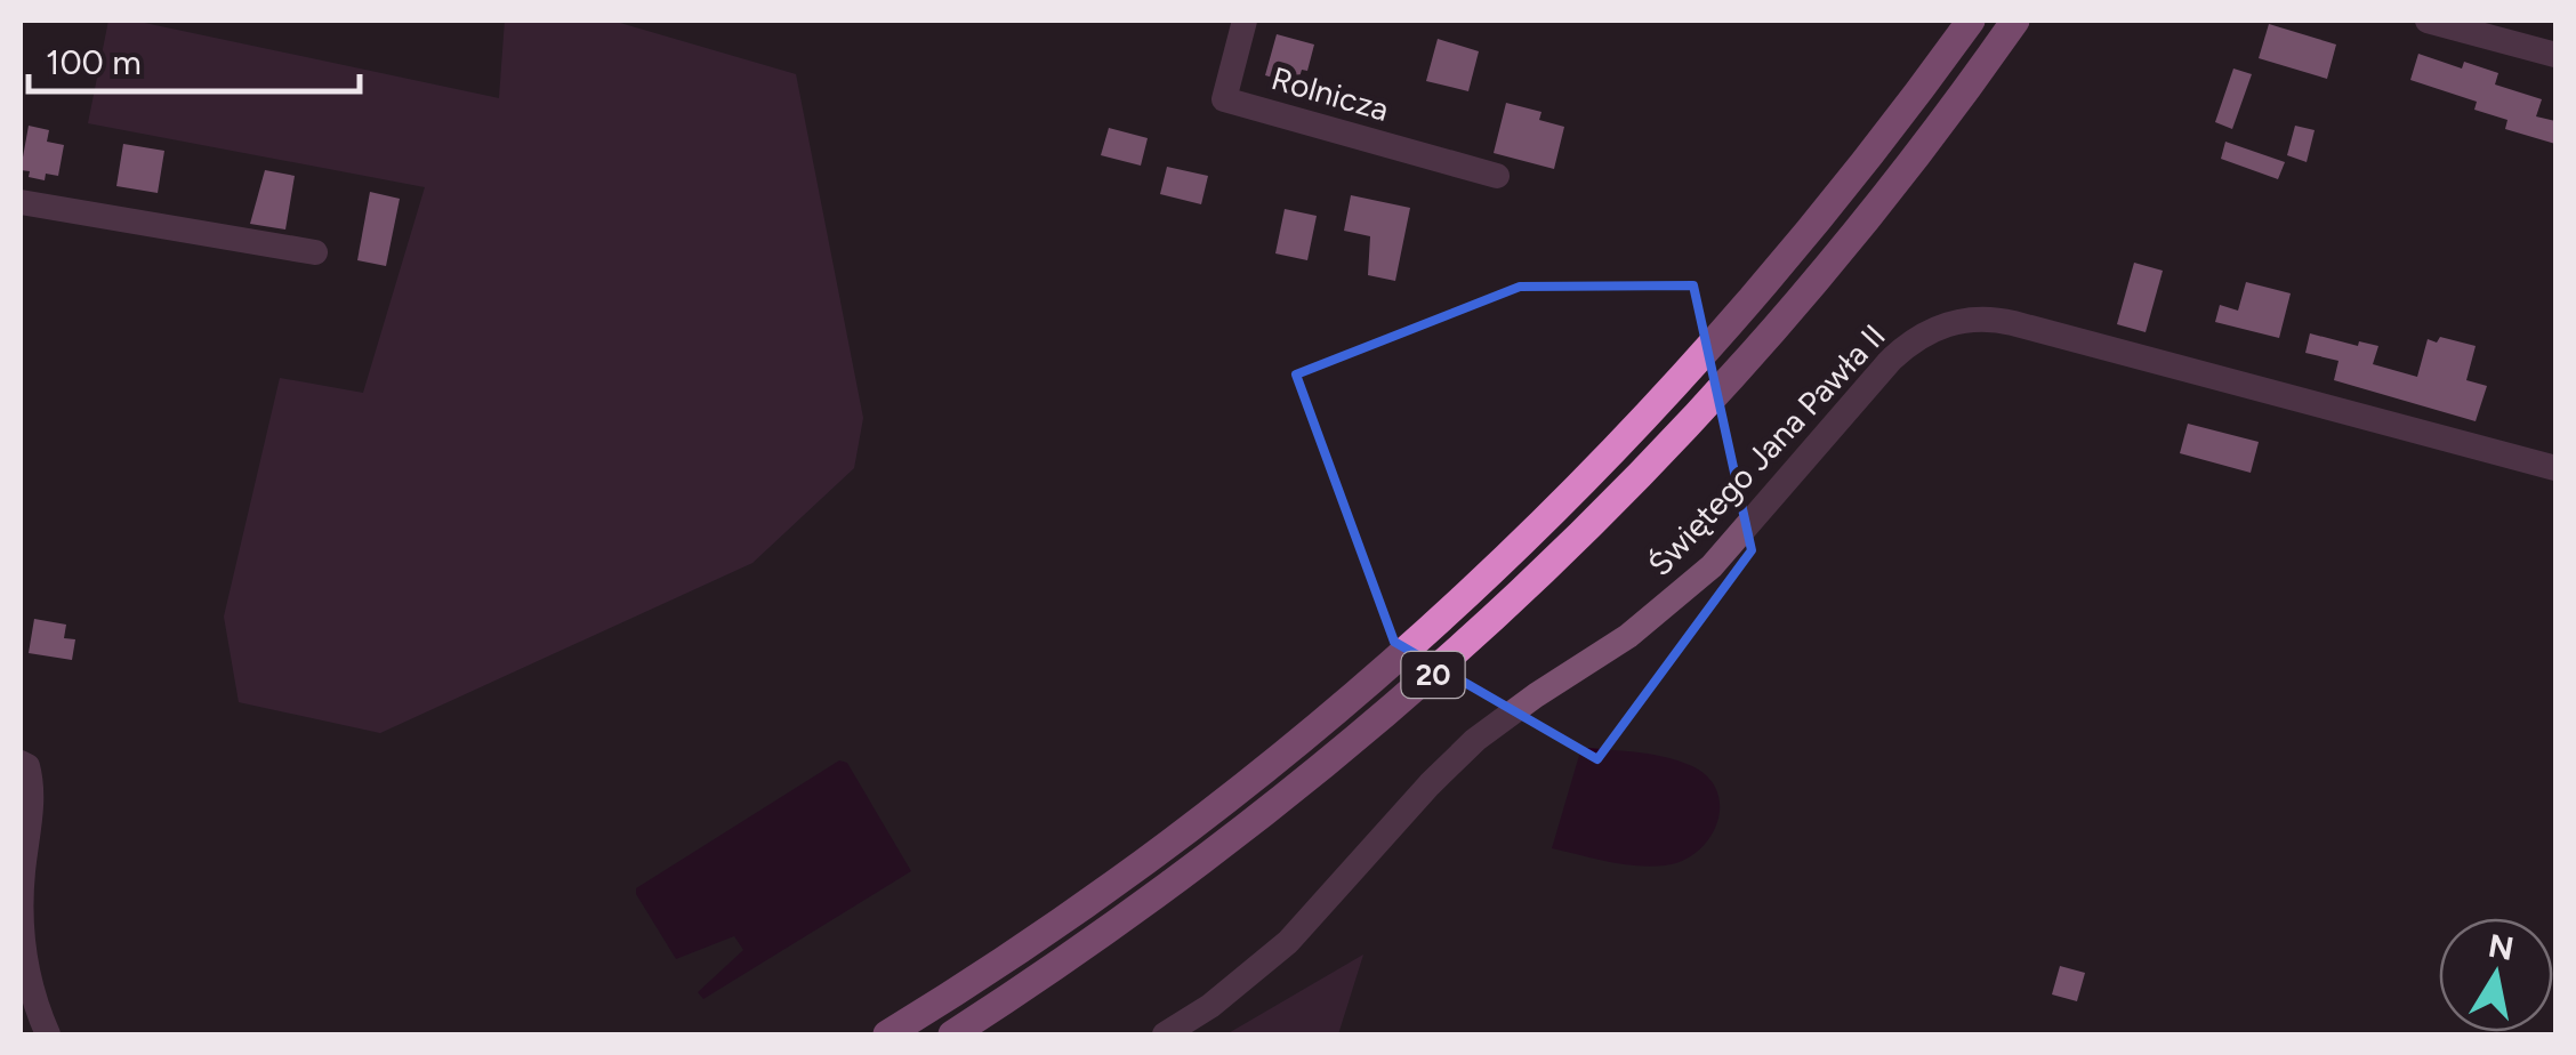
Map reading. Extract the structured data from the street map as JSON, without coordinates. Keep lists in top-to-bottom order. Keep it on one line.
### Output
{"streets":{"main road":["20"],"street":["Rolnicza","Świętego Jana Pawła II"]},"scale_bar":"100 m","north":"top"}
